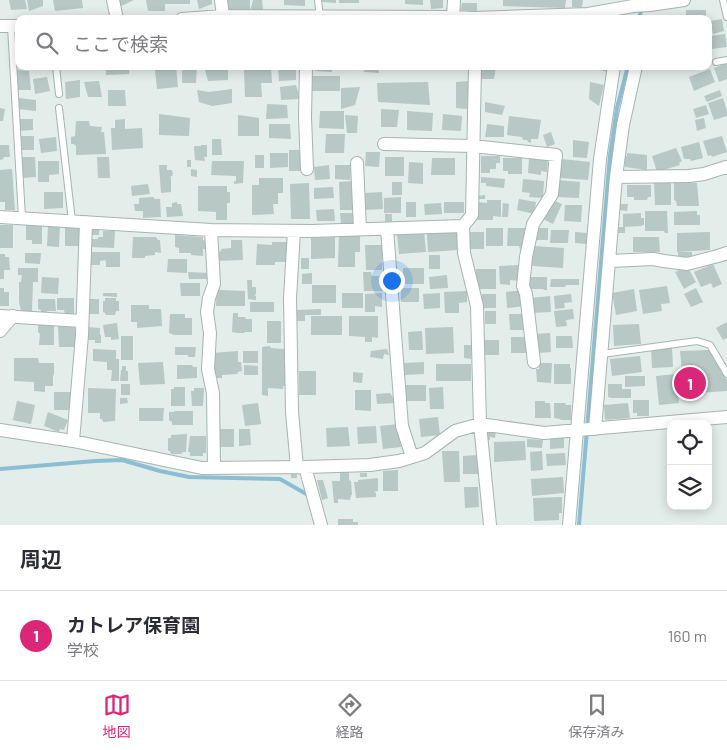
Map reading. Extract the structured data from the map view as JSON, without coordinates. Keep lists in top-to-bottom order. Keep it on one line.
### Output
{"page":{"search":"ここで検索","pins":"1","heading":"周辺","list":[{"mark":"1","name":"カトレア保育園","note":"学校","value":"160 m"}],"nav":["地図","経路","保存済み"]}}
